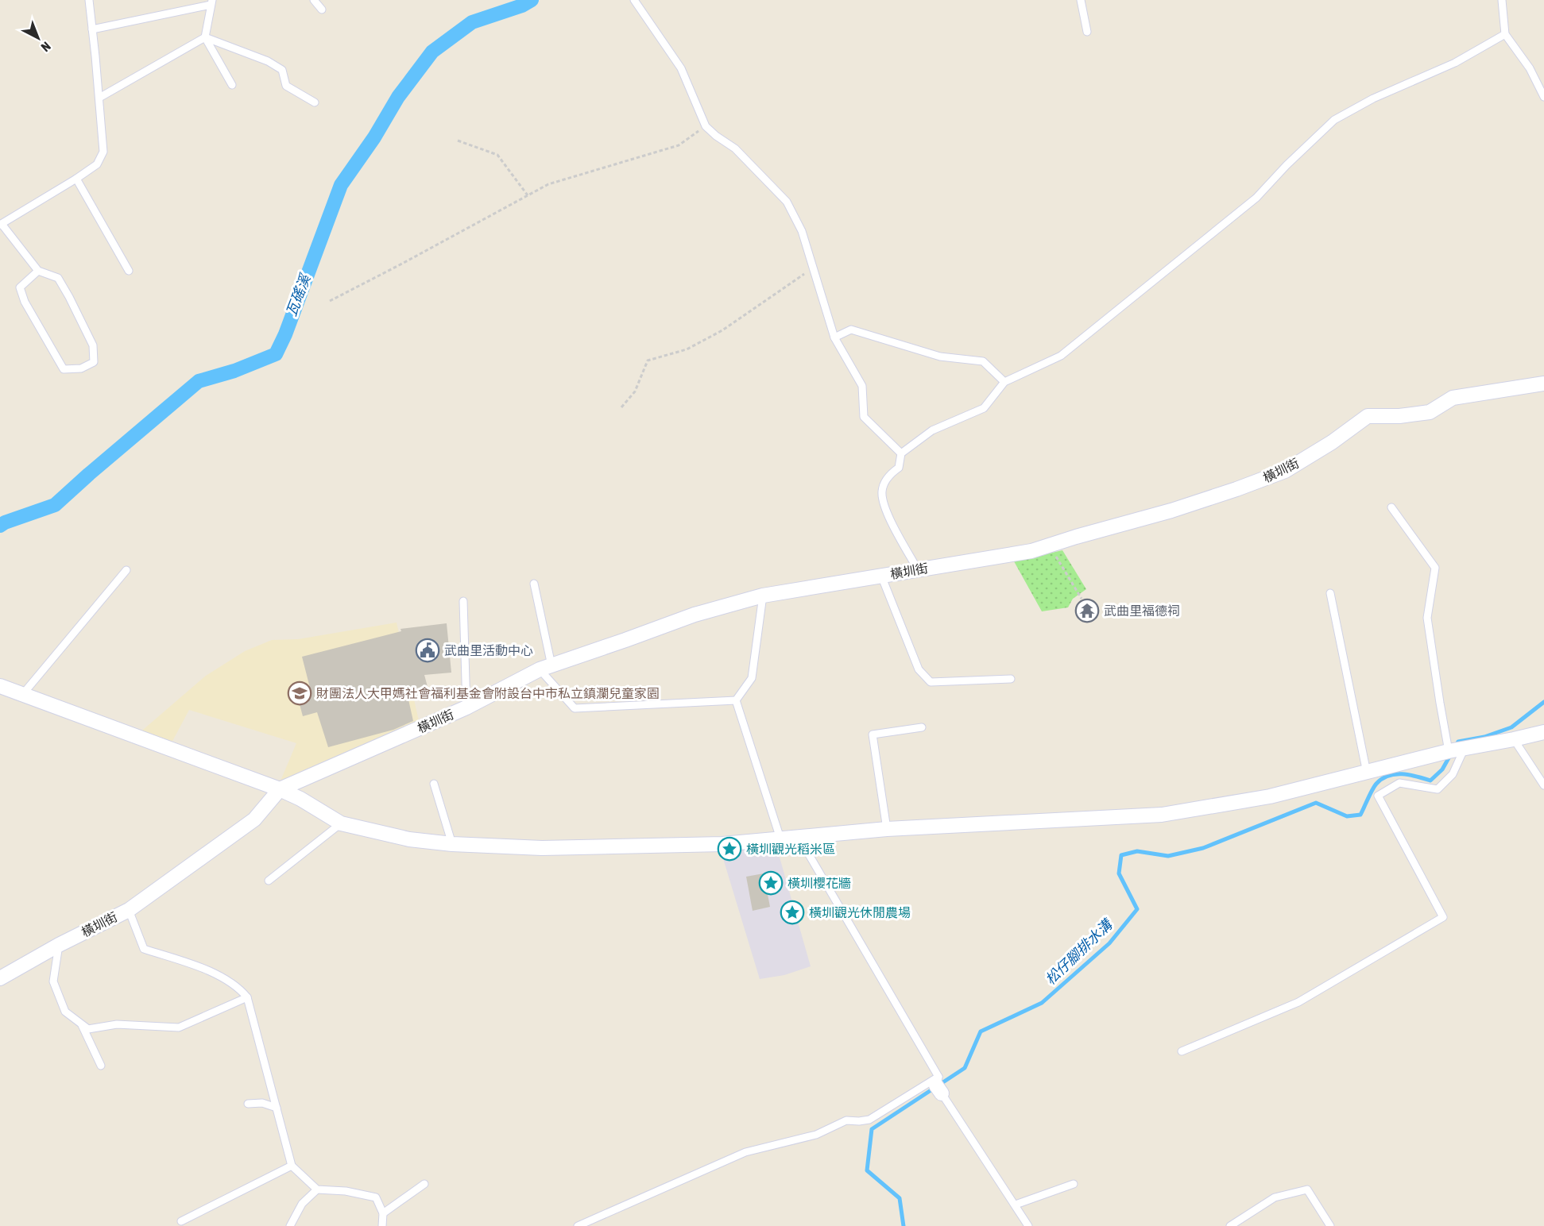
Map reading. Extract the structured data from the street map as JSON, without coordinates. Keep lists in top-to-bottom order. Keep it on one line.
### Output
{"streets":{"street":["橫圳街"]},"water":["瓦磘溪","松仔腳排水溝"],"places":{"temple":["武曲里福德祠"],"public building":["武曲里活動中心"],"school or university":["財團法人大甲媽社會福利基金會附設台中市私立鎮瀾兒童家園"],"place":["橫圳觀光稻米區","橫圳櫻花牆","橫圳觀光休閒農場"]},"north":"bottom right"}
